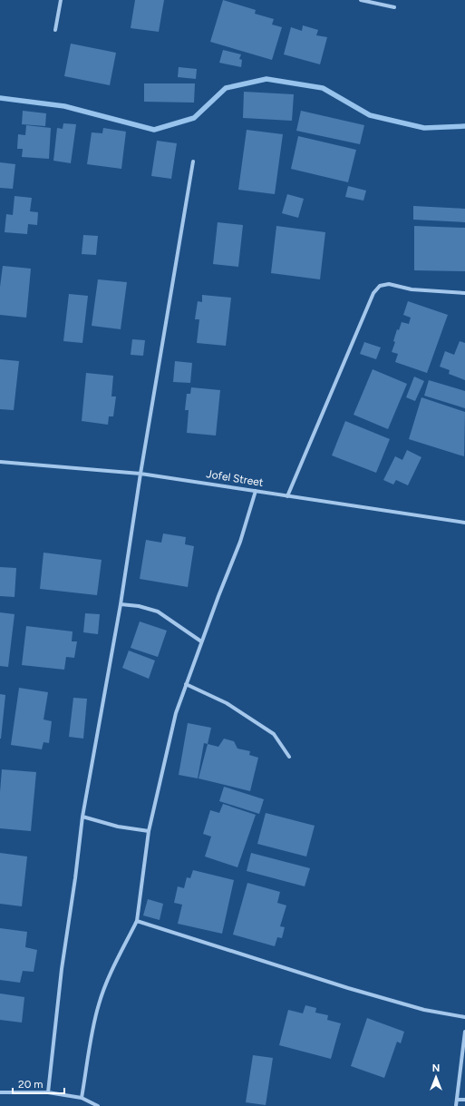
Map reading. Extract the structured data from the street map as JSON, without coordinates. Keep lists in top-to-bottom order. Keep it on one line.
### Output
{"streets":{"street":["Jofel Street"]},"scale_bar":"20 m","north":"top"}
